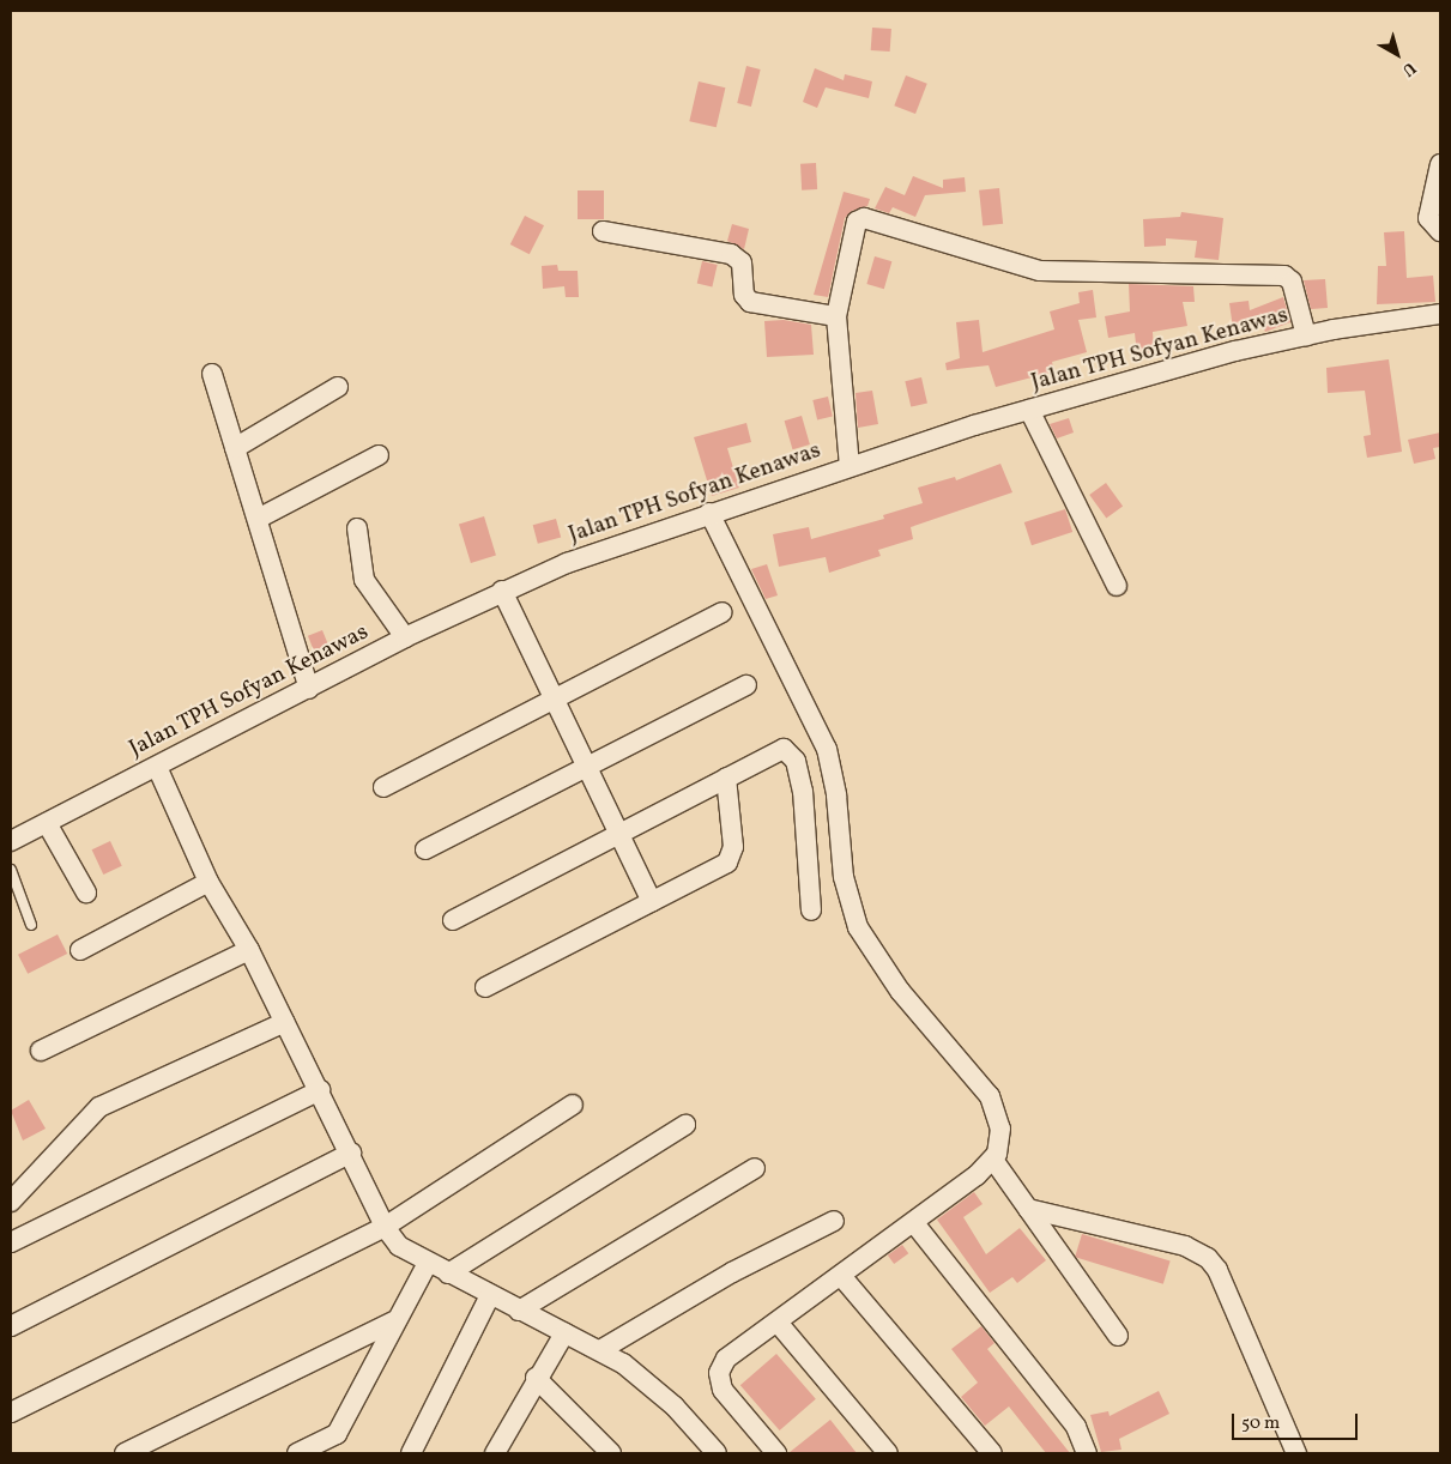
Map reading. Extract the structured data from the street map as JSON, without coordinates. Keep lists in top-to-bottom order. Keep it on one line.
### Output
{"streets":{"street":["Jalan TPH Sofyan Kenawas"]},"scale_bar":"50 m","north":"bottom right"}
